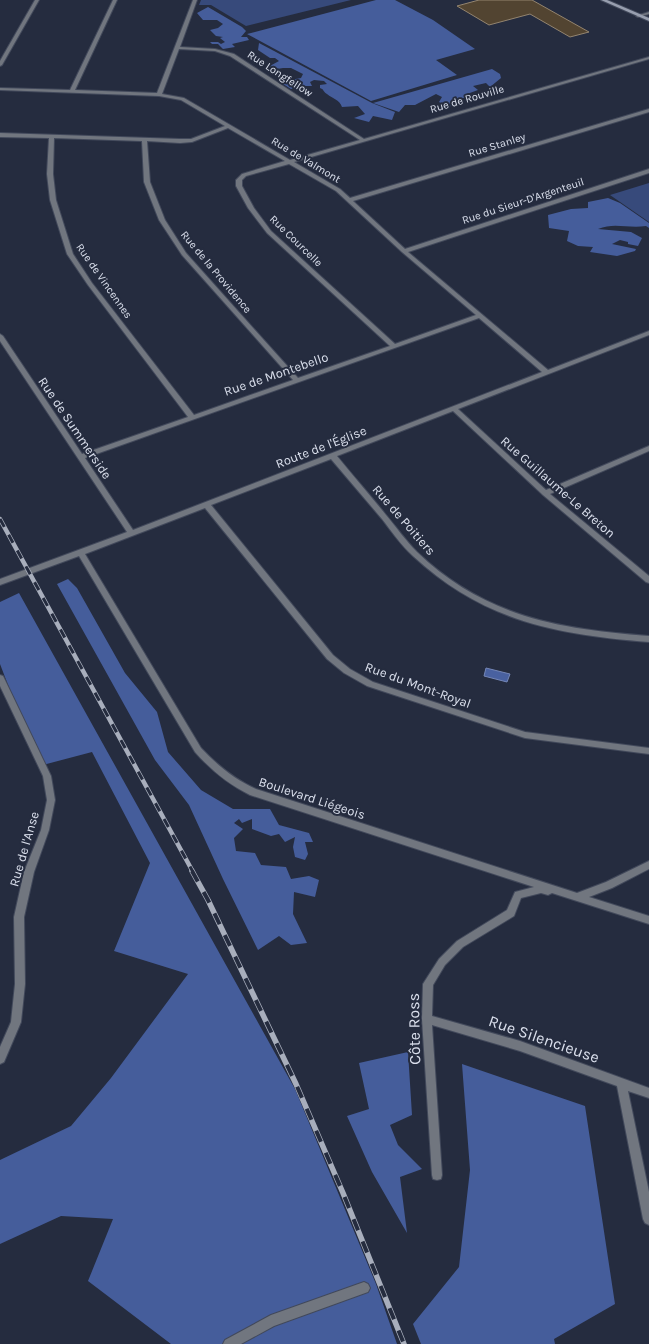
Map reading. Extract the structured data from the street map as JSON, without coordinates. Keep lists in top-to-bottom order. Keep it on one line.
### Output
{"streets":{"street":["Rue Longfellow","Rue de Rouville","Rue Stanley","Rue de Valmont","Rue du Sieur-D'Argenteuil","Rue Courcelle","Rue de la Providence","Rue de Vincennes","Rue de Montebello","Rue de Summerside","Route de l'Église","Rue Guillaume-Le Breton","Rue de Poitiers","Rue du Mont-Royal","Boulevard Liégeois","Rue de l'Anse","Côte Ross","Rue Silencieuse"]},"crossings":[["Rue Longfellow","Rue de Rouville"],["Rue de Rouville","Rue de Valmont"],["Rue de Rouville","Rue Courcelle"],["Rue Stanley","Rue de Valmont"],["Rue de Valmont","Rue du Sieur-D'Argenteuil"],["Rue de Valmont","Rue Courcelle"],["Rue de Valmont","Rue de Montebello"],["Rue de Valmont","Route de l'Église"],["Rue Courcelle","Rue de Montebello"],["Rue de la Providence","Rue de Montebello"],["Rue de Vincennes","Rue de Montebello"],["Rue de Montebello","Rue de Summerside"],["Rue de Summerside","Route de l'Église"],["Route de l'Église","Rue Guillaume-Le Breton"],["Route de l'Église","Rue de Poitiers"],["Route de l'Église","Rue du Mont-Royal"],["Route de l'Église","Boulevard Liégeois"],["Boulevard Liégeois","Côte Ross"],["Côte Ross","Rue Silencieuse"]]}
